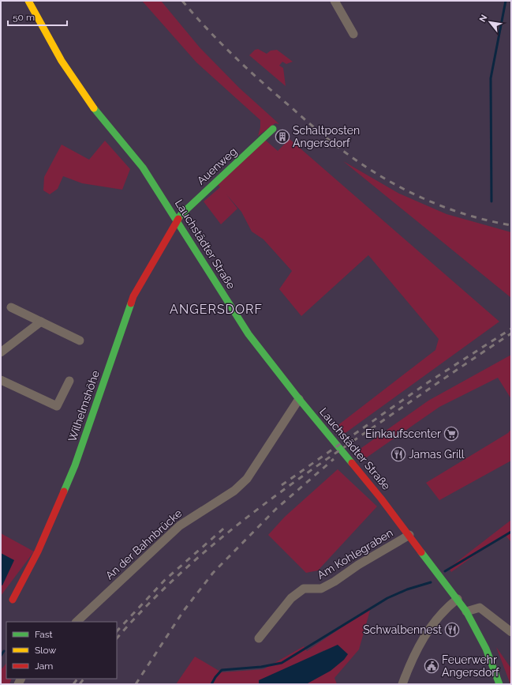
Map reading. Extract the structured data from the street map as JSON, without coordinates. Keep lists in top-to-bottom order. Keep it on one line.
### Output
{"streets":{"main road":["Auenweg","Lauchstädter Straße","Wilhelmshöhe"],"street":["An der Bahnbrücke","Am Kohlegraben"]},"crossings":[["Auenweg","Lauchstädter Straße"],["Auenweg","Wilhelmshöhe"],["Lauchstädter Straße","Wilhelmshöhe"],["Lauchstädter Straße","An der Bahnbrücke"],["Lauchstädter Straße","Am Kohlegraben"]],"districts":["ANGERSDORF"],"places":{"building":["Schaltposten Angersdorf"],"supermarket":["Einkaufscenter"],"restaurant":["Jamas Grill","Schwalbennest"],"public building":["Feuerwehr Angersdorf"]},"legend":["Fast","Slow","Jam"],"scale_bar":"50 m","north":"top left"}
